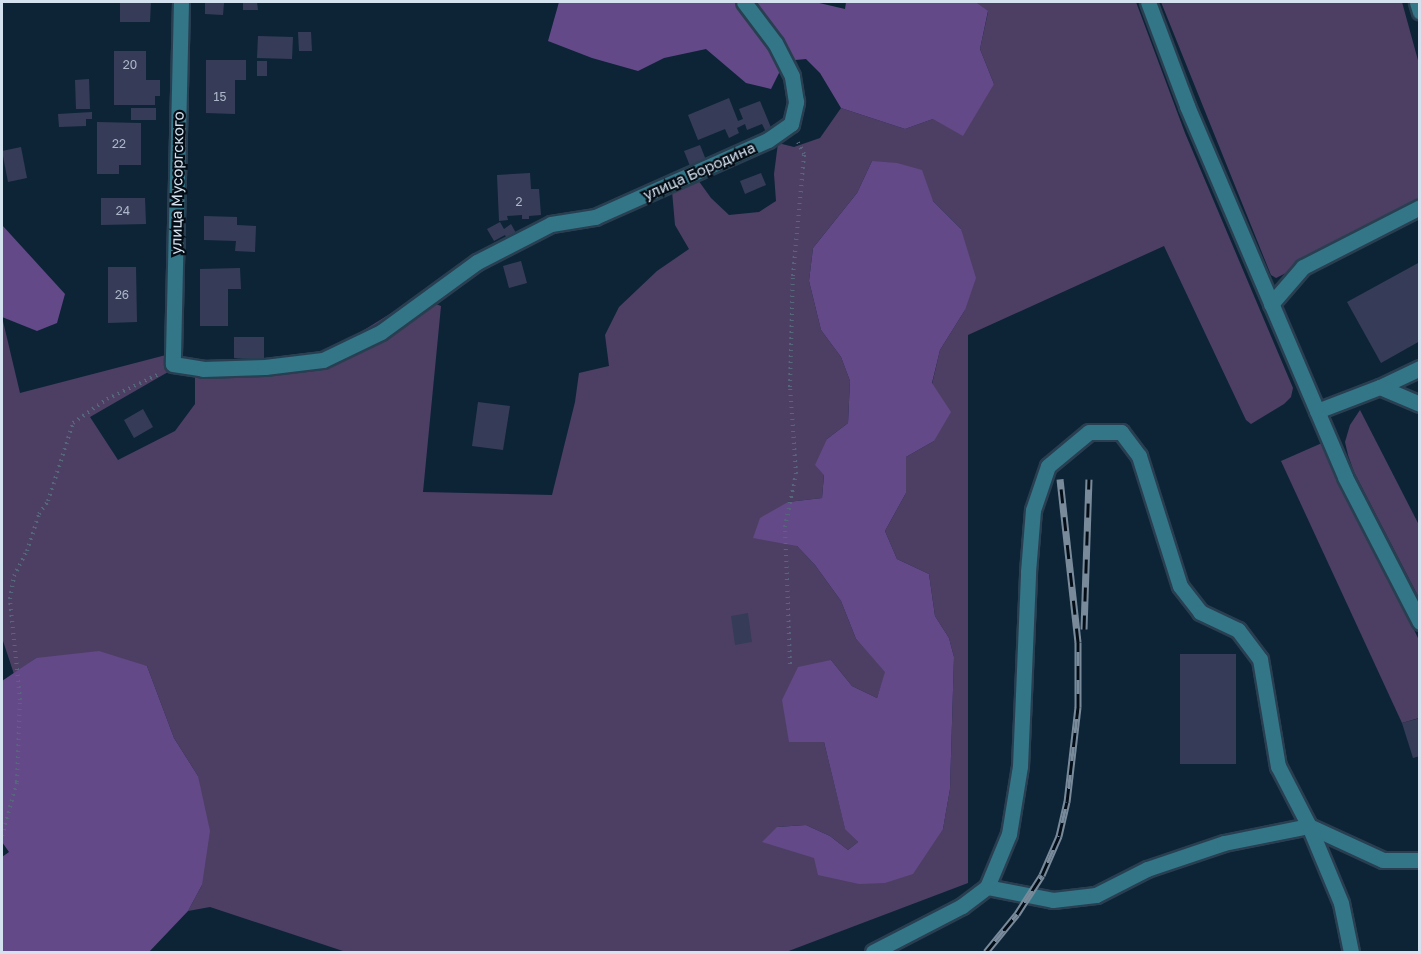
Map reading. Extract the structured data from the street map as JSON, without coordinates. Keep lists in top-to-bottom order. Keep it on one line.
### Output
{"streets":{"street":["улица Бородина","улица Мусоргского"]},"crossings":[["улица Бородина","улица Мусоргского"]],"house_numbers":["20","15","22","2","24","26"]}
